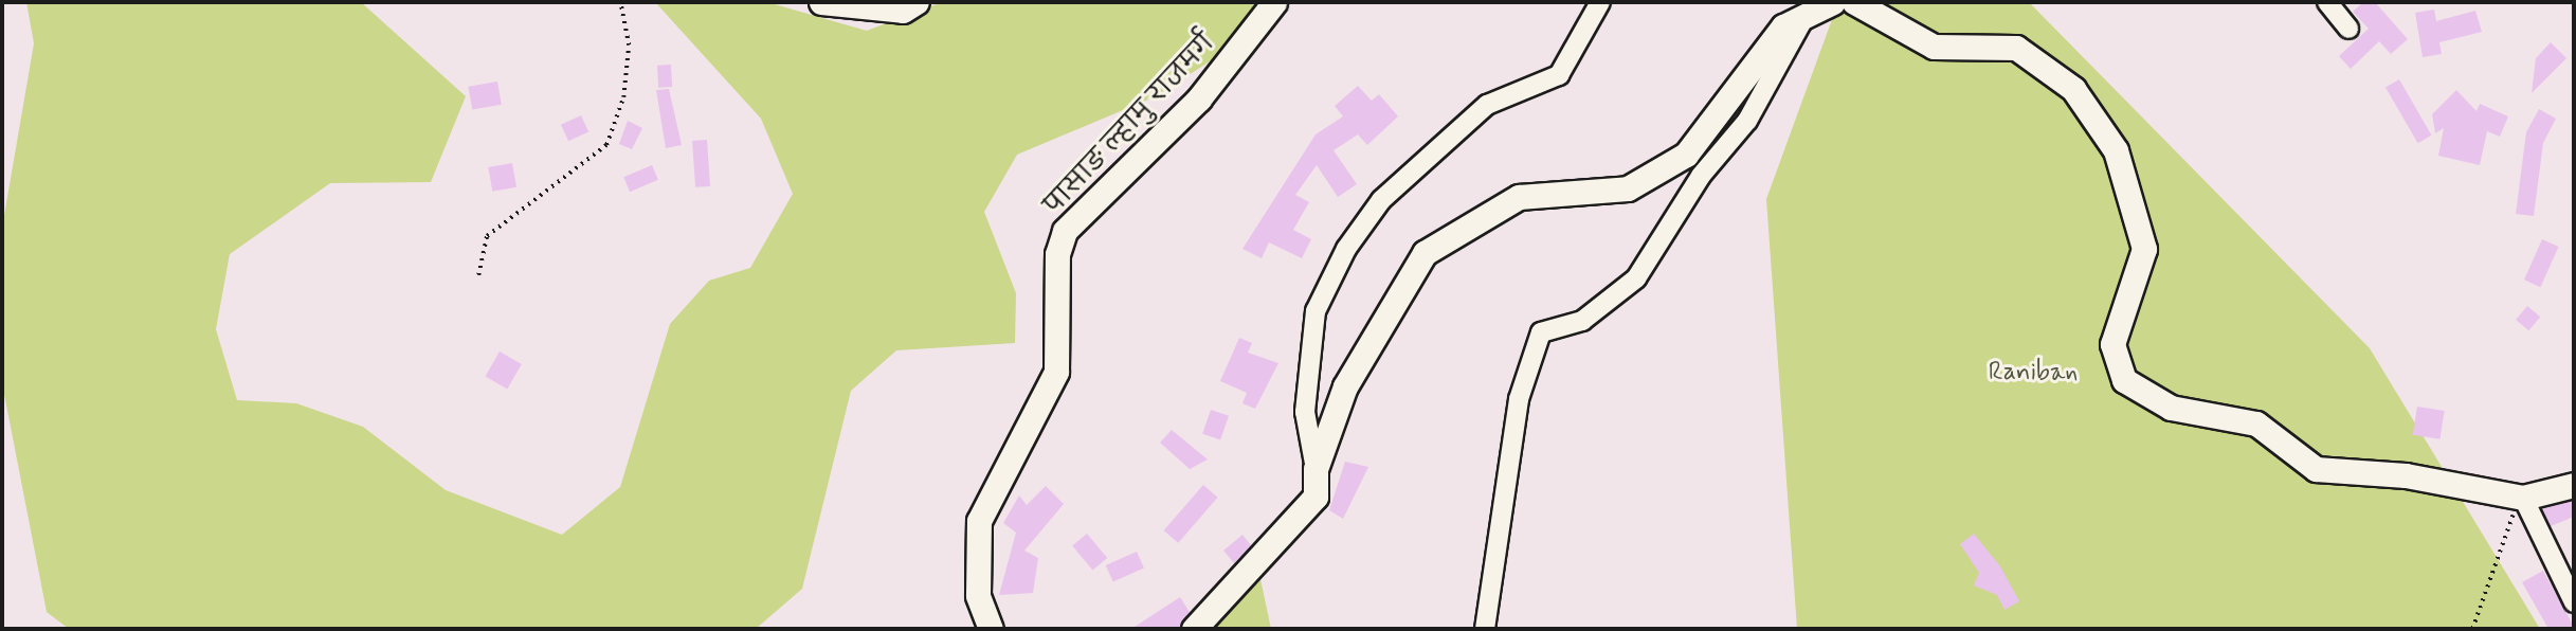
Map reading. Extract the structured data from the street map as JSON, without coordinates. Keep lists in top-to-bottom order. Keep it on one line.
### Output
{"streets":{"main road":["पासाङ ल्हामु राजमर्ग"]},"parks":["Raniban"]}
